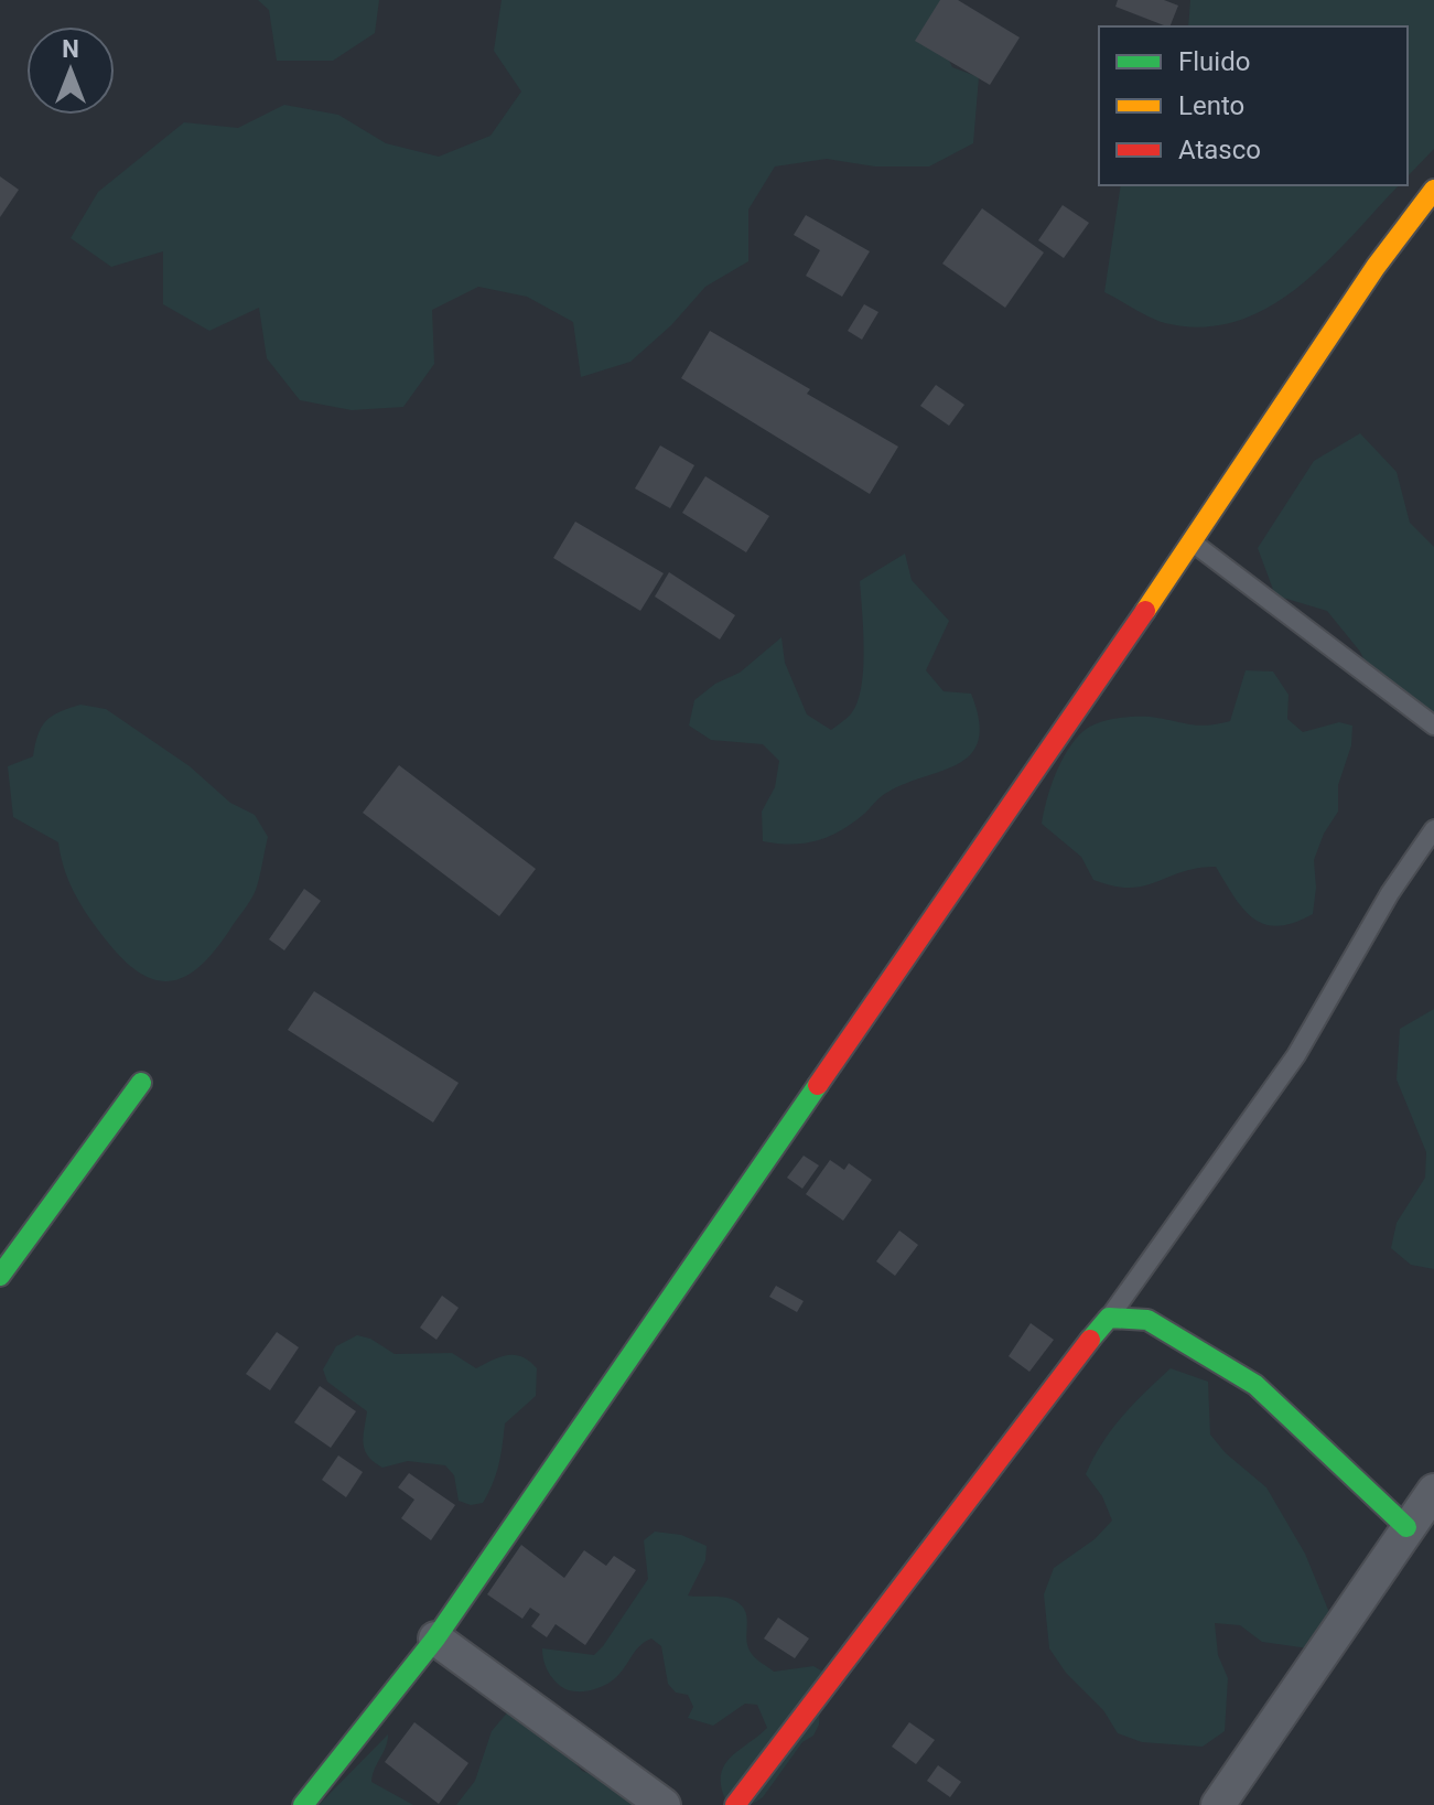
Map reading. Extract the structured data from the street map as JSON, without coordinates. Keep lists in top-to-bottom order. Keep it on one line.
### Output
{"legend":["Fluido","Lento","Atasco"],"north":"top"}
